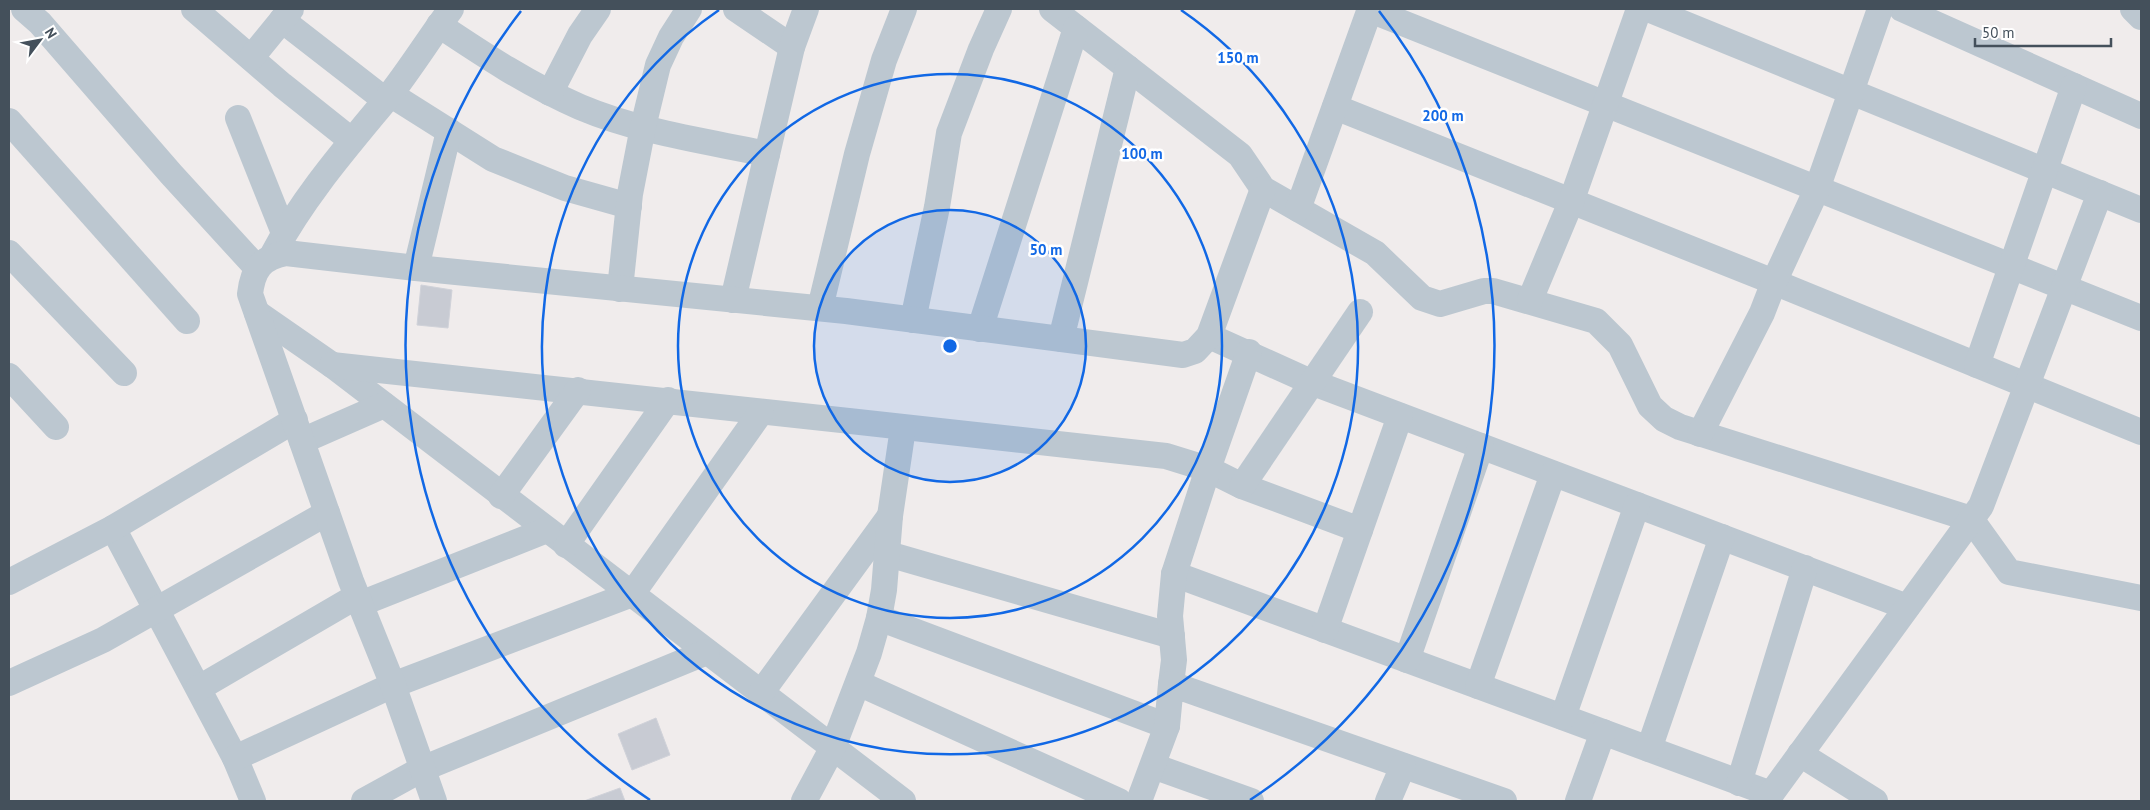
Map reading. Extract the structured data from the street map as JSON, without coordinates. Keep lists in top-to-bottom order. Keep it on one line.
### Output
{"scale_bar":"50 m","north":"top right","rings":["150 m","200 m","100 m","50 m"]}
